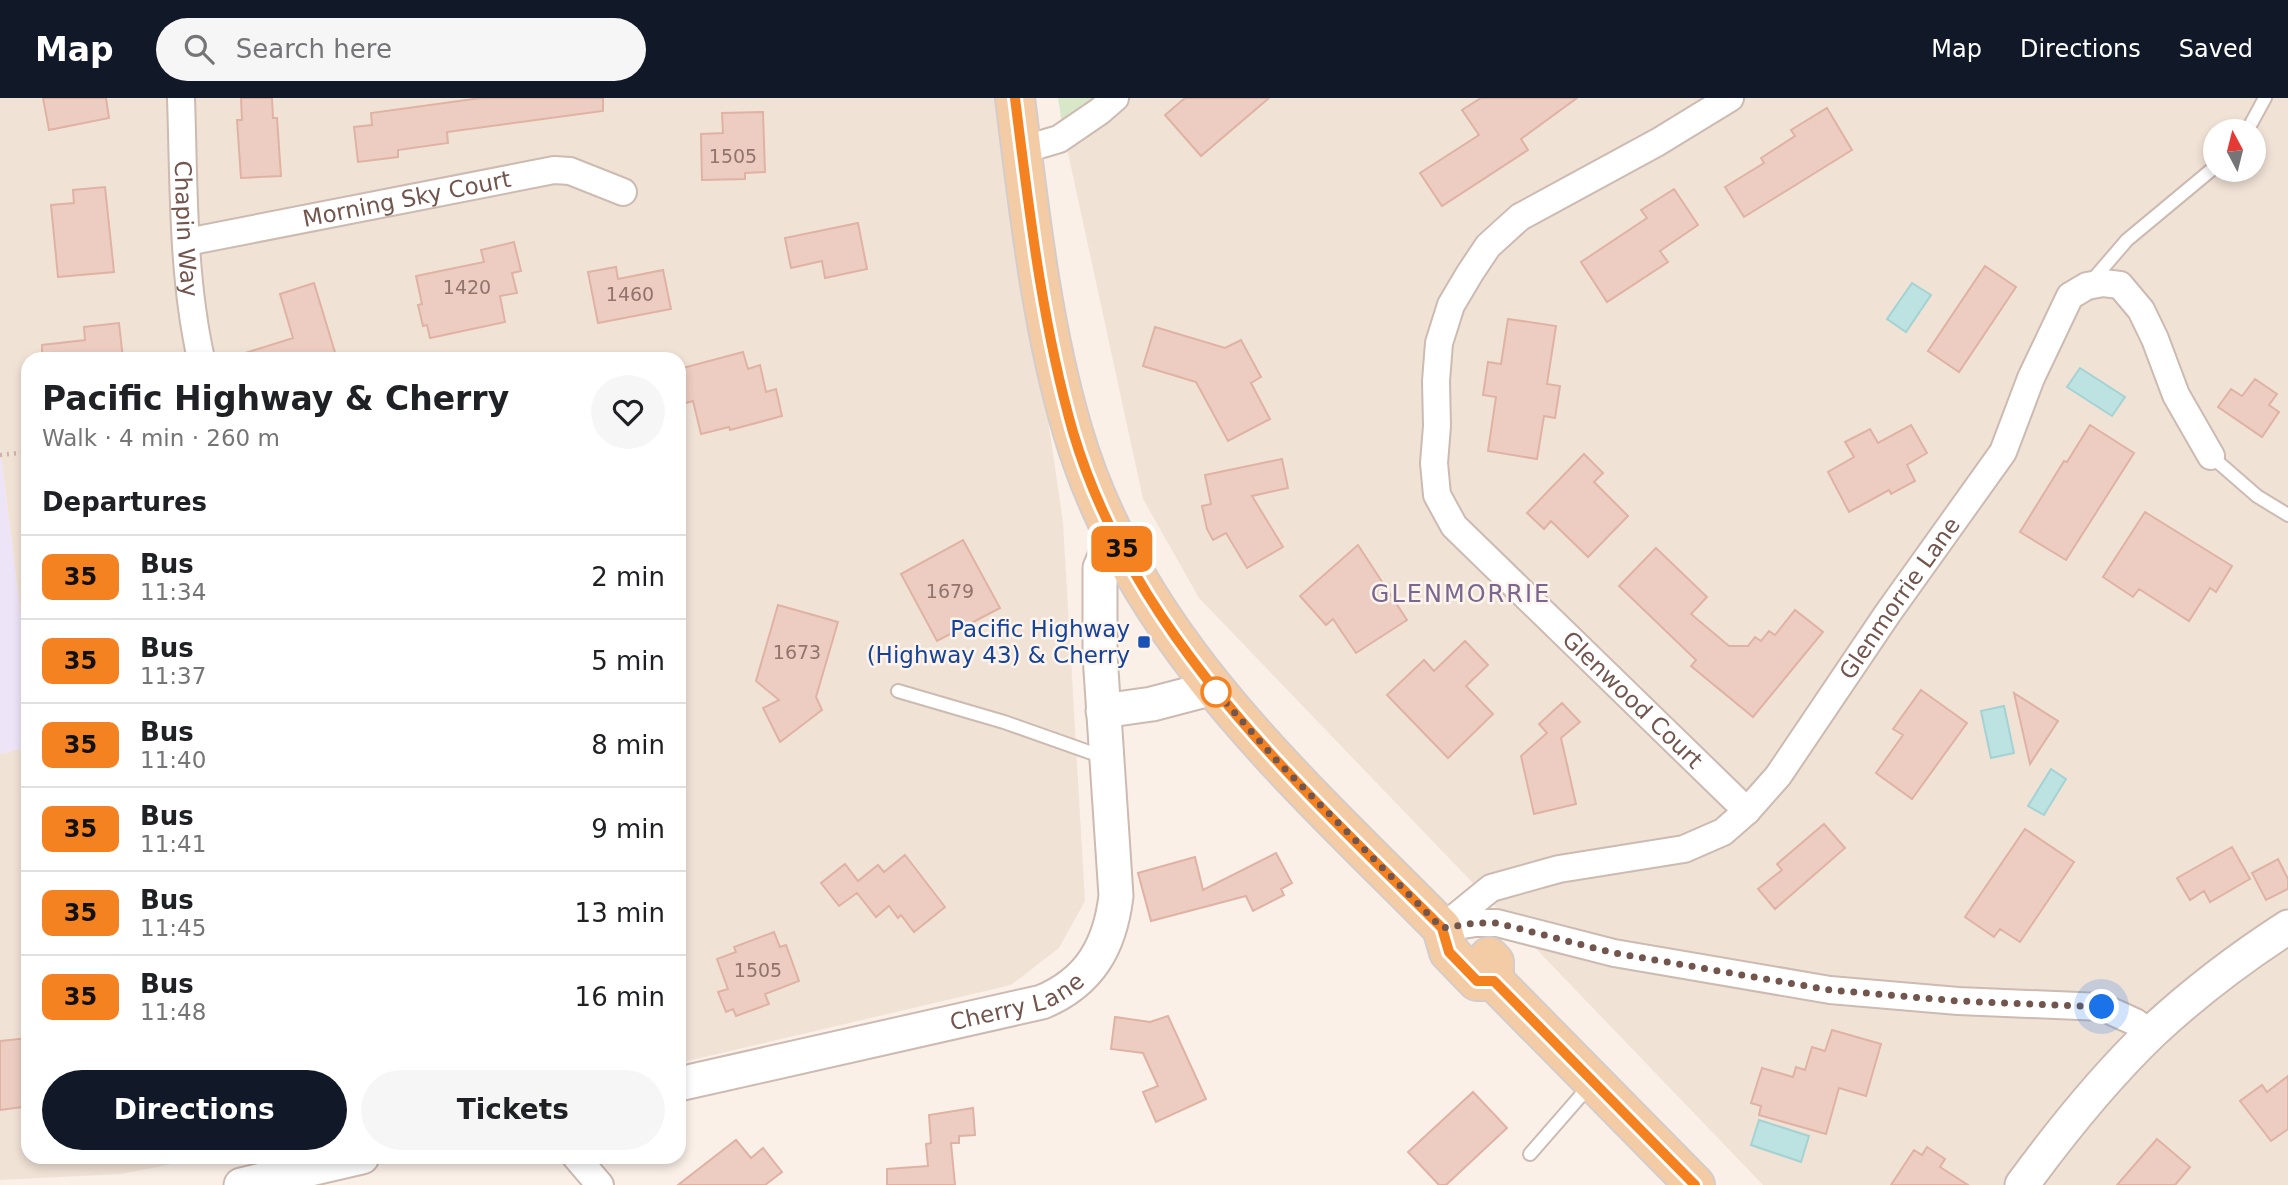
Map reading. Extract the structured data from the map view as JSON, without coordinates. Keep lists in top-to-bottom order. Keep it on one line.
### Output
{"streets":{"street":["Morning Sky Court","Chapin Way","Glenmorrie Lane","Glenwood Court","Cherry Lane"]},"crossings":[["Morning Sky Court","Chapin Way"],["Glenmorrie Lane","Glenwood Court"]],"districts":["GLENMORRIE"],"places":{"transit":["Pacific Highway (Highway 43) & Cherry"]},"lines":["bus line 35"],"house_numbers":["1505","1420","1460","1679","1673","1505"],"north":"top","page":{"header":"Map","search":"Search here","nav":["Map","Directions","Saved"],"on_map":"35","heading":[["Pacific Highway & Cherry","Walk · 4 min · 260 m"],"Departures"],"list":[{"mark":"35","name":"Bus","note":"11:34","value":"2 min"},{"mark":"35","name":"Bus","note":"11:37","value":"5 min"},{"mark":"35","name":"Bus","note":"11:40","value":"8 min"},{"mark":"35","name":"Bus","note":"11:41","value":"9 min"},{"mark":"35","name":"Bus","note":"11:45","value":"13 min"},{"mark":"35","name":"Bus","note":"11:48","value":"16 min"}],"buttons":["Directions","Tickets"]}}
